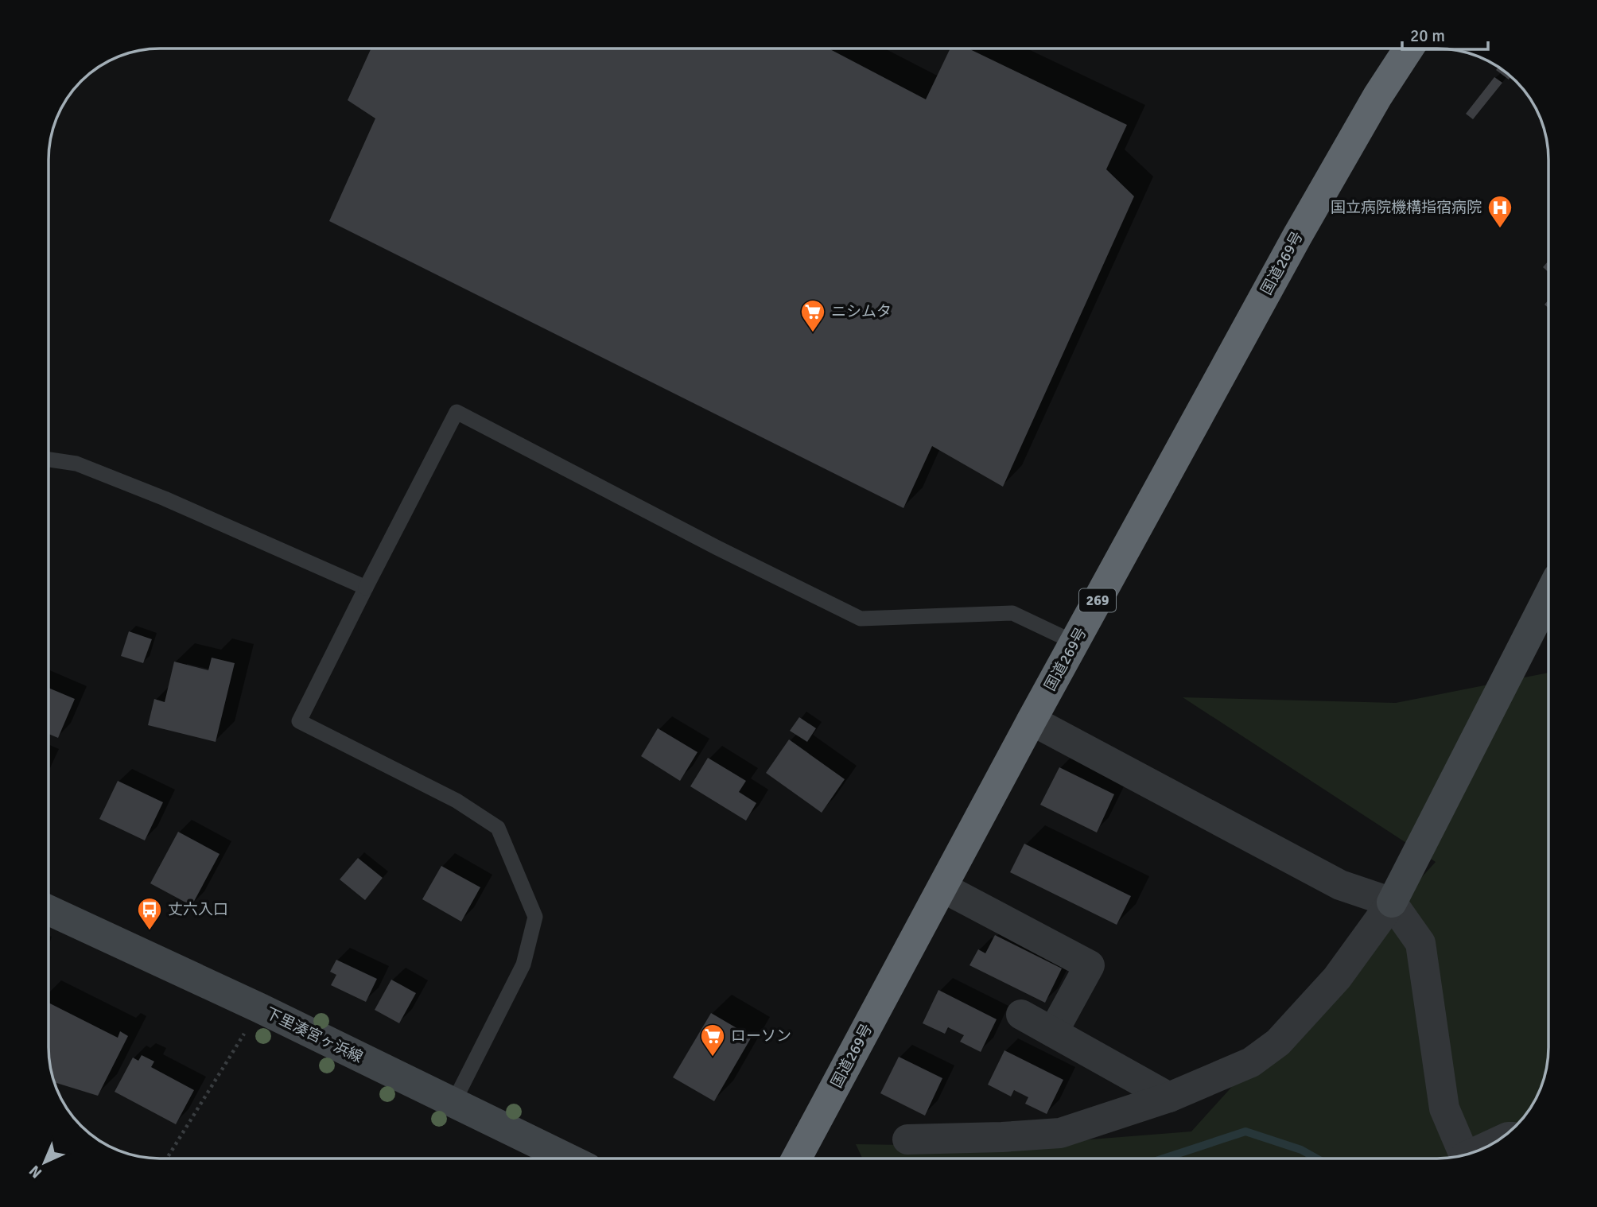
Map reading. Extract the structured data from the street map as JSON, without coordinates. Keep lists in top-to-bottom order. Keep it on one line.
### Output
{"streets":{"highway":["国道269号","269"],"main road":["下里湊宮ヶ浜線"]},"places":{"hospital":["国立病院機構指宿病院"],"supermarket":["ニシムタ","ローソン"],"bus stop":["丈六入口"]},"scale_bar":"20 m","north":"bottom left"}
